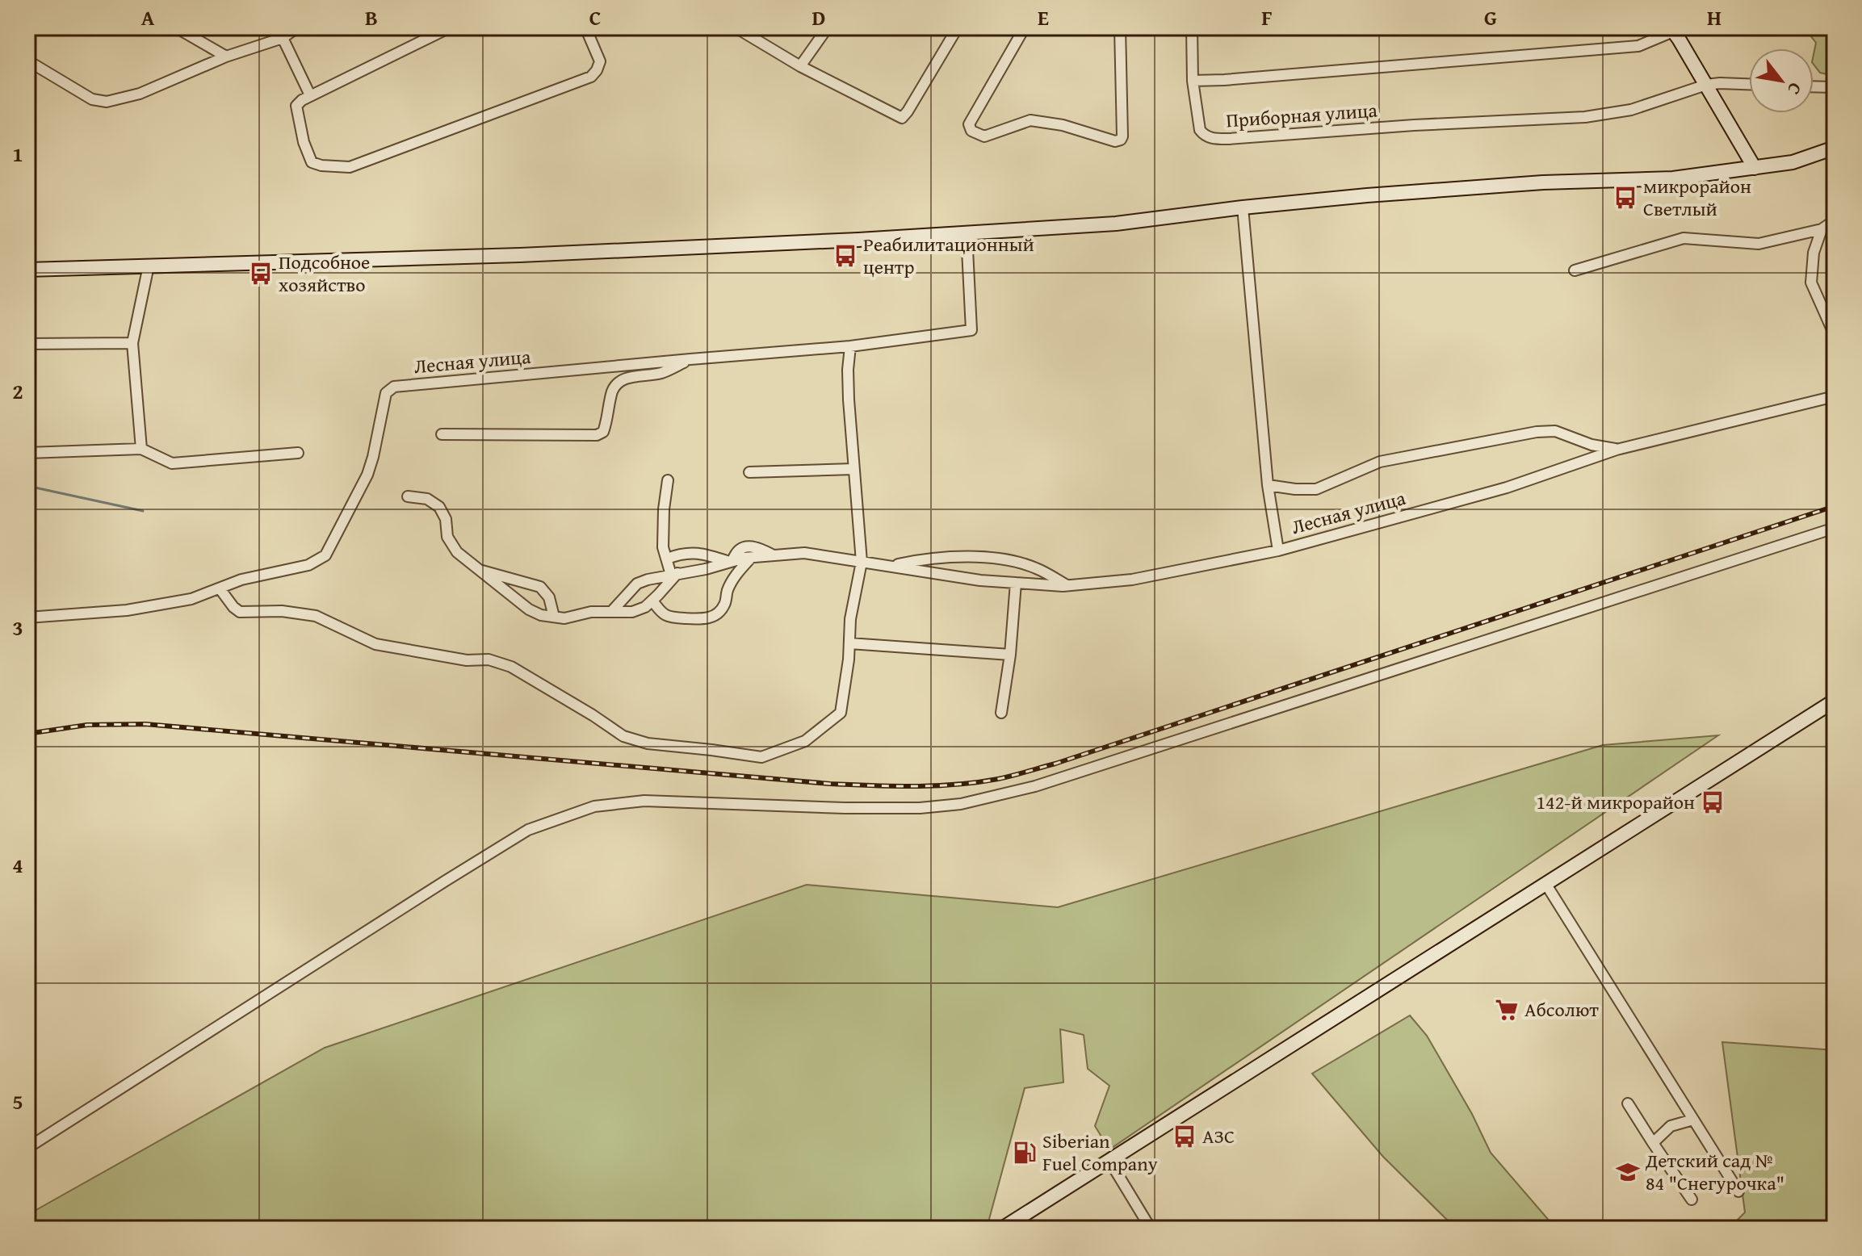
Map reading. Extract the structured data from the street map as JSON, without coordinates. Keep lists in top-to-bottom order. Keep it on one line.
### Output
{"streets":{"street":["Приборная улица","Лесная улица"]},"places":{"bus stop":["микрорайон Светлый","Реабилитационный центр","Подсобное хозяйство","142-й микрорайон","АЗС"],"supermarket":["Абсолют"],"fuel station":["Siberian Fuel Company"],"school or university":["Детский сад № 84 \"Снегурочка\""]},"north":"bottom right","grid":{"columns":["A","B","C","D","E","F","G","H"],"rows":["1","2","3","4","5"]}}
